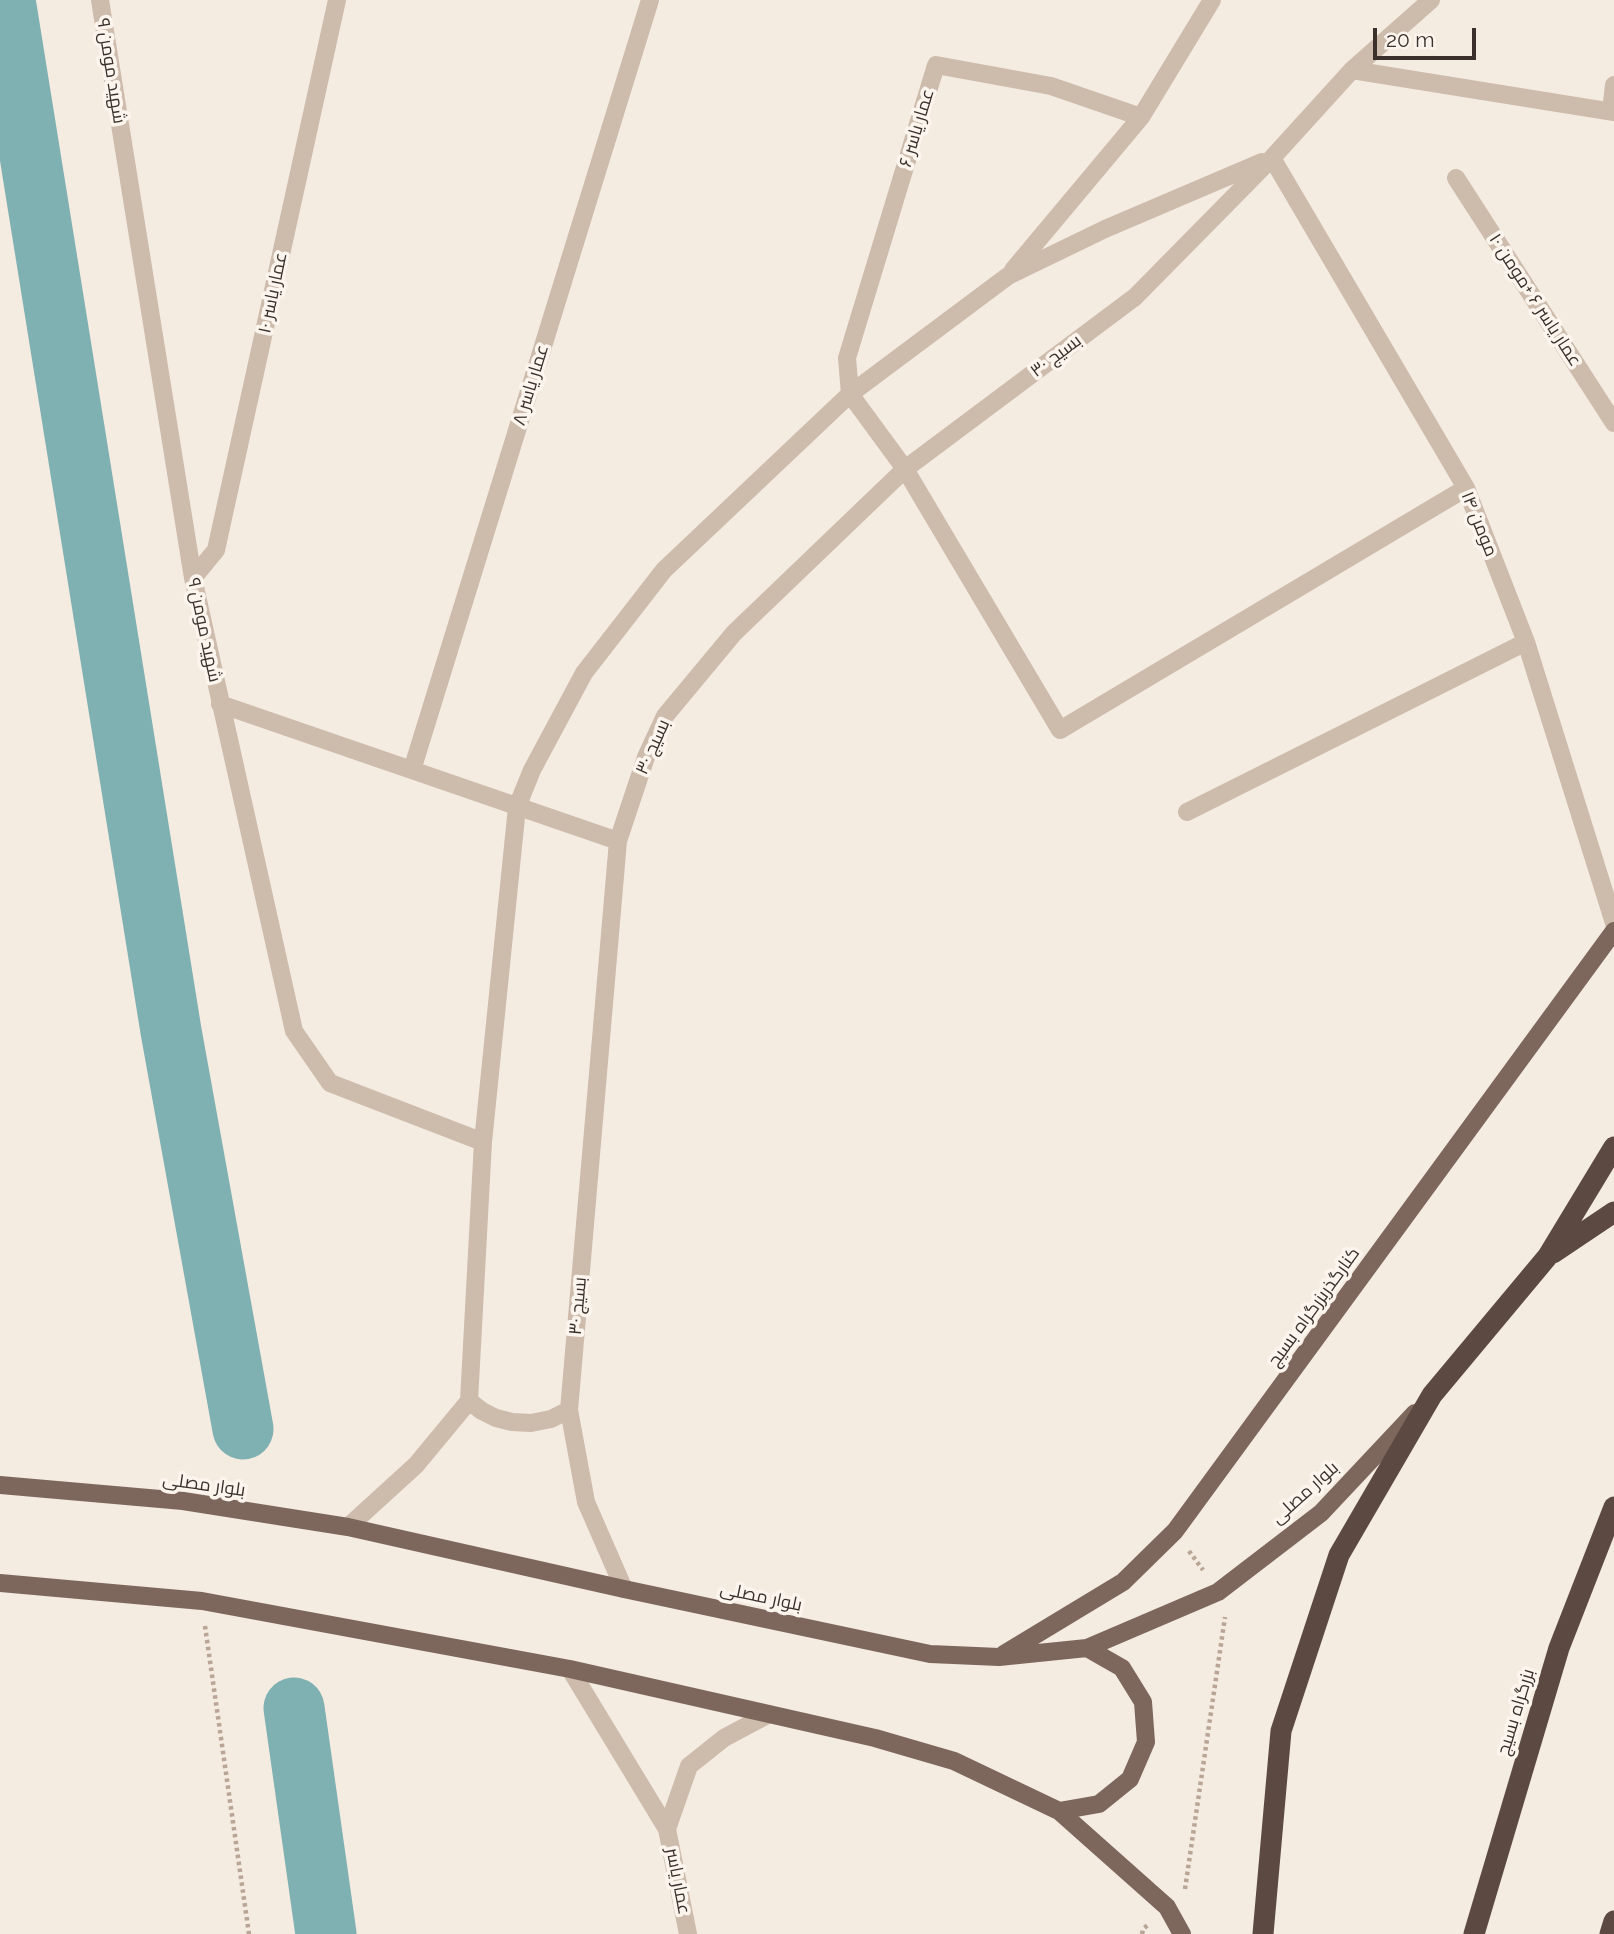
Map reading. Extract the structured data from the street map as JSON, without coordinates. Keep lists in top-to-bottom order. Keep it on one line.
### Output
{"streets":{"highway":["بزرگراه بسیج"],"main road":["کنارگذربزرگراه بسیج","بلوار مصلی"],"street":["شهید مومن ۹","عمار یاسر ۶","عمار یاسر ۱۰","عمار یاسر ۶ +مومن ۱۰","بسیج ۳۰","عمار یاسر ۸","مومن ۱۴","عمار یاسر"]},"crossings":[["شهید مومن ۹","عمار یاسر ۱۰"],["بسیج ۳۰","مومن ۱۴"],["بسیج ۳۰","بلوار مصلی"],["کنارگذربزرگراه بسیج","بلوار مصلی"]],"scale_bar":"20 m"}
